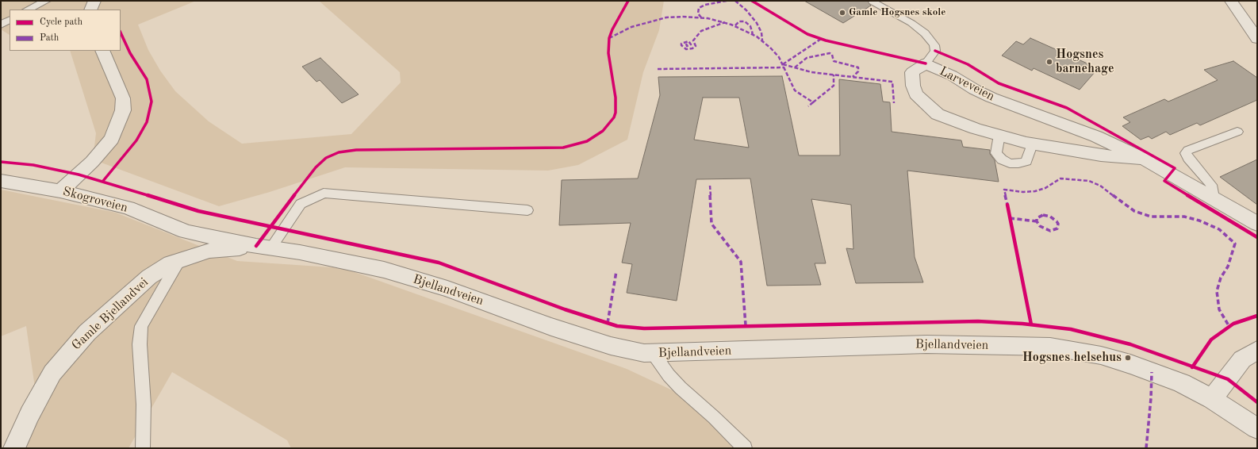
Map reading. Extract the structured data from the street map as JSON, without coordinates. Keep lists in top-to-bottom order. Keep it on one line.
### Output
{"streets":{"street":["Larveveien","Skogroveien","Bjellandveien","Gamle Bjellandvei"]},"crossings":[["Skogroveien","Bjellandveien"],["Bjellandveien","Gamle Bjellandvei"]],"places":["Gamle Hogsnes skole","Hogsnes barnehage","Hogsnes helsehus"],"legend":["Cycle path","Path"]}
